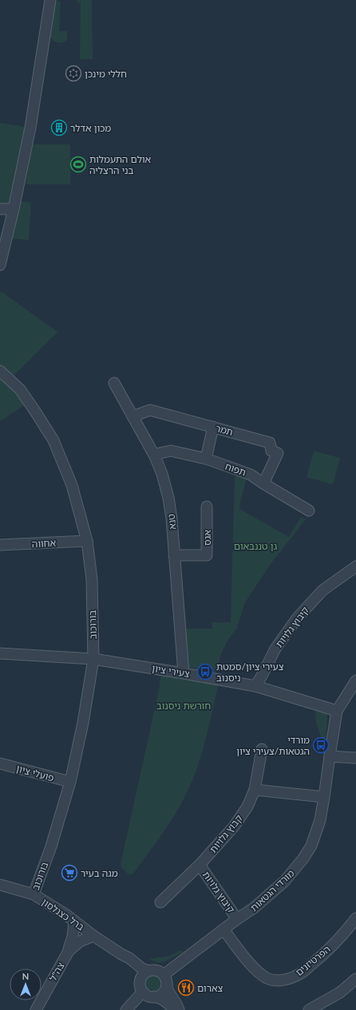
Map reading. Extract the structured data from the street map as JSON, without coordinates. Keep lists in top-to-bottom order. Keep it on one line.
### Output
{"streets":{"street":["תמר","תפוח","טנא","אגס","אחווה","בורוכוב","קיבוץ גלויות","צעירי ציון","פועלי ציון","קבוץ גלויות","מורדי הגטאות","ברל כצנלסון","הפרטיזנים","צה\"ל"]},"crossings":[["תמר","תפוח"],["תמר","טנא"],["תפוח","טנא"],["טנא","אגס"],["טנא","צעירי ציון"],["אחווה","בורוכוב"],["בורוכוב","צעירי ציון"],["בורוכוב","פועלי ציון"],["בורוכוב","ברל כצנלסון"],["קיבוץ גלויות","צעירי ציון"],["קיבוץ גלויות","קבוץ גלויות"],["קיבוץ גלויות","מורדי הגטאות"],["צעירי ציון","מורדי הגטאות"],["מורדי הגטאות","ברל כצנלסון"],["מורדי הגטאות","הפרטיזנים"],["ברל כצנלסון","צה\"ל"]],"parks":["גן טננבאום","חורשת ניסנוב"],"places":{"synagogue":["חללי מינכן"],"building":["מכון אדלר"],"sports":["אולם התעמלות בני הרצליה"],"bus stop":["צעירי ציון/סמטת ניסנוב","מורדי הגטאות/צעירי ציון"],"supermarket":["מגה בעיר"],"restaurant":["צארום"]},"north":"top"}
